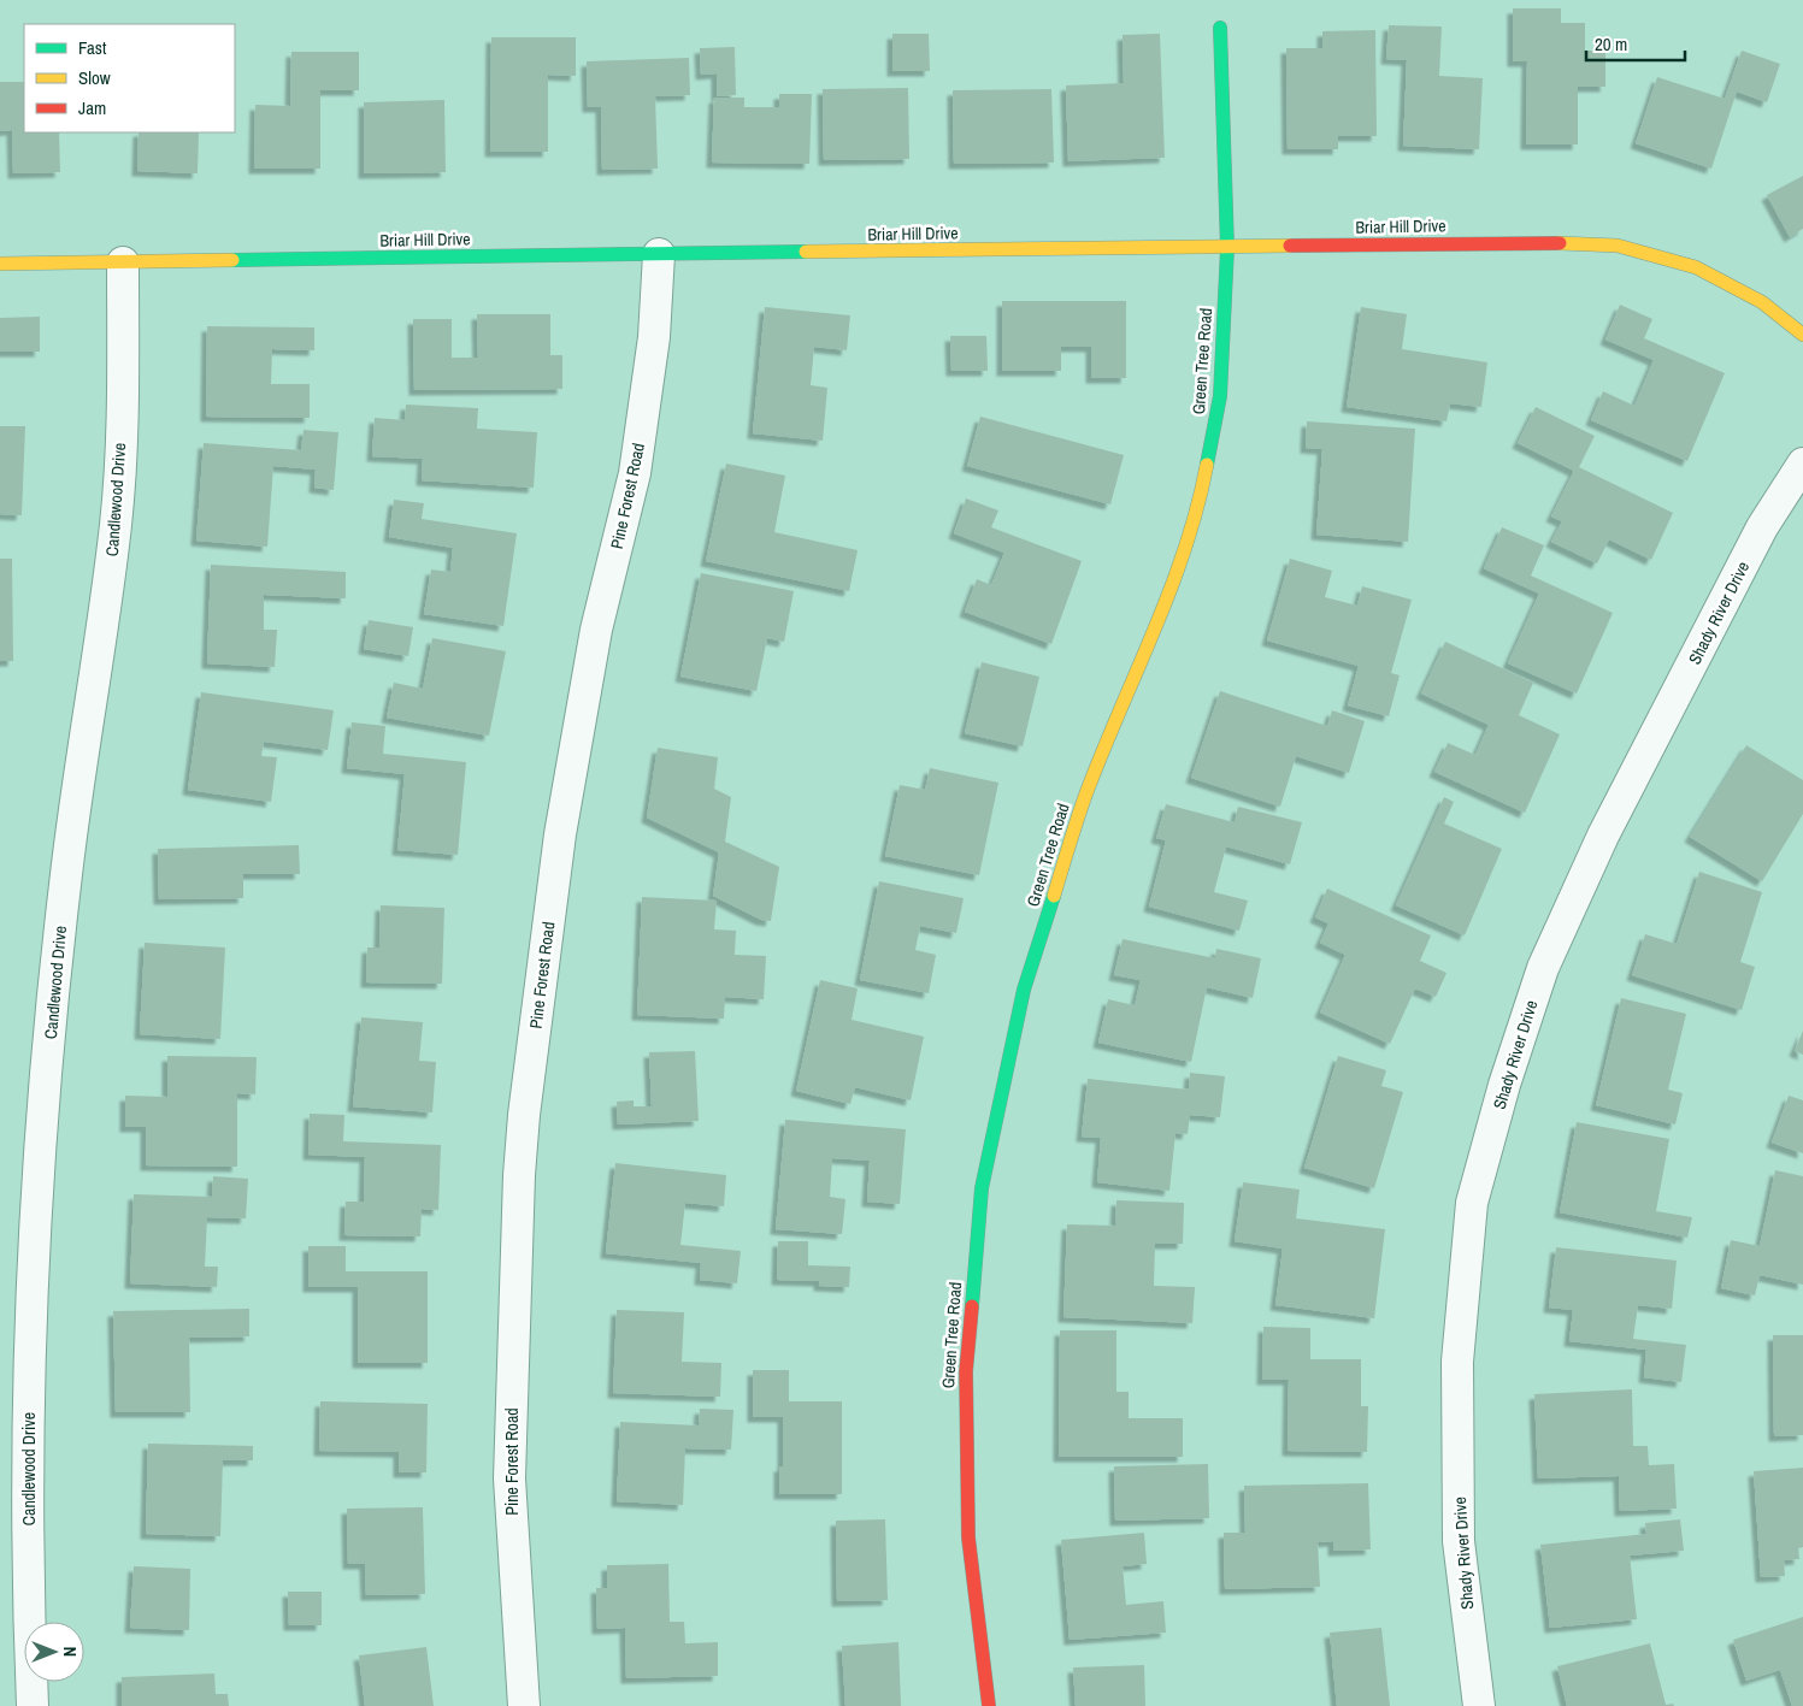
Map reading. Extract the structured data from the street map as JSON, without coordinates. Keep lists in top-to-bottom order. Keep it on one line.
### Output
{"streets":{"street":["Briar Hill Drive","Green Tree Road","Pine Forest Road","Candlewood Drive","Shady River Drive"]},"crossings":[["Briar Hill Drive","Green Tree Road"],["Briar Hill Drive","Pine Forest Road"],["Briar Hill Drive","Candlewood Drive"]],"legend":["Fast","Slow","Jam"],"scale_bar":"20 m","north":"right"}
